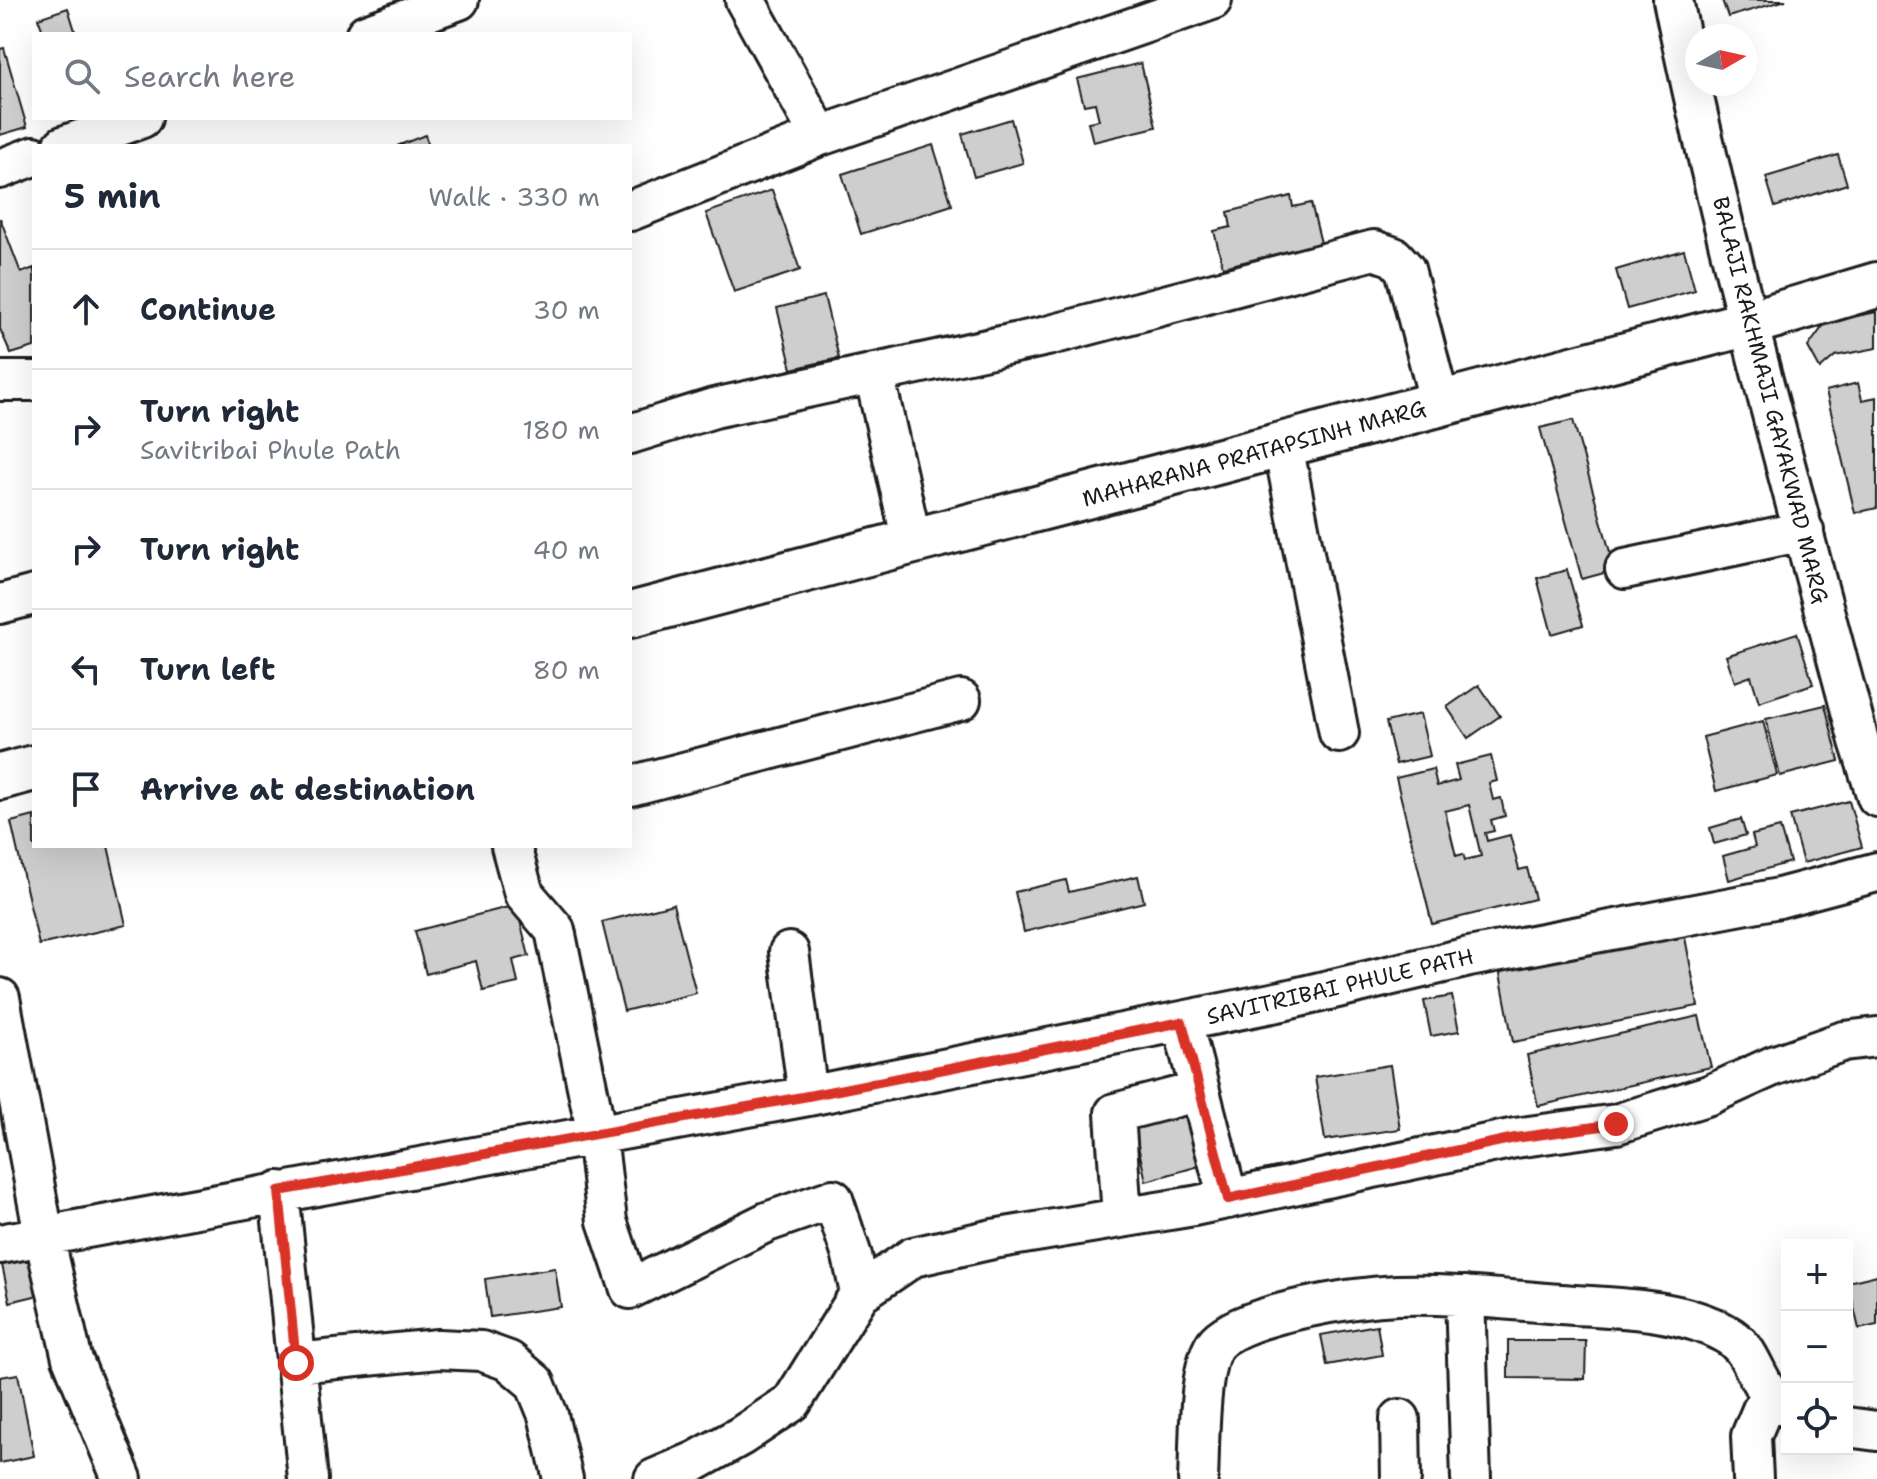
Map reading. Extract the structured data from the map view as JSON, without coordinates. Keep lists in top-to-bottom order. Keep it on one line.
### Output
{"streets":{"street":["BALAJI RAKHMAJI GAYAKWAD MARG","MAHARANA PRATAPSINH MARG","SAVITRIBAI PHULE PATH"]},"crossings":[["BALAJI RAKHMAJI GAYAKWAD MARG","MAHARANA PRATAPSINH MARG"]],"north":"right","page":{"search":"Search here","heading":["5 min","Walk · 330 m"],"list":[["Continue","30 m"],["Turn right","Savitribai Phule Path","180 m"],["Turn right","40 m"],["Turn left","80 m"],"Arrive at destination"],"map_buttons":["+","−"]}}
